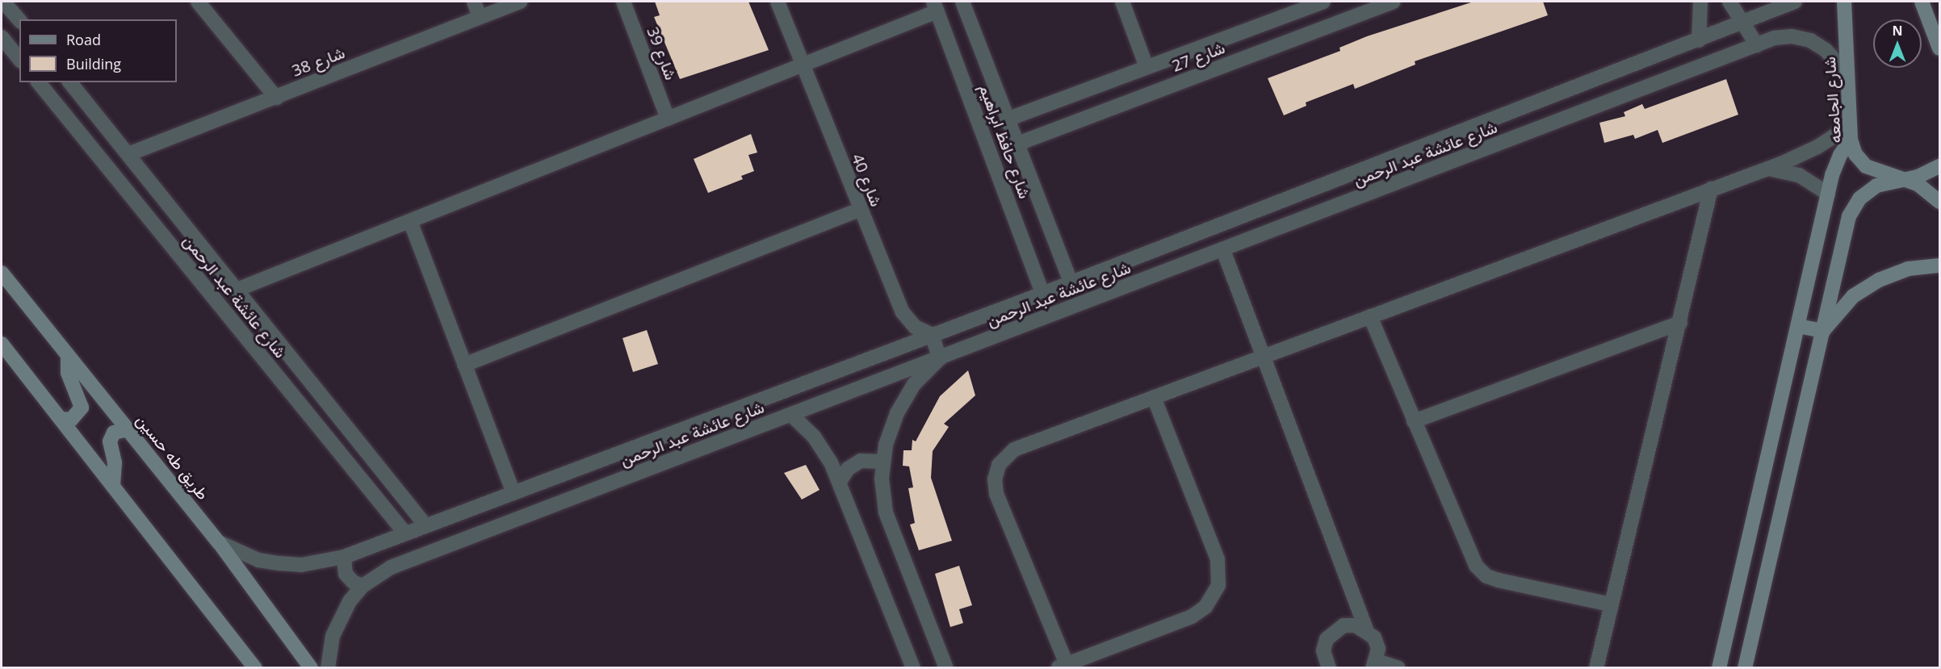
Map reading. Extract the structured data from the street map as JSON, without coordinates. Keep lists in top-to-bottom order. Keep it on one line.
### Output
{"streets":{"street":["شارع 39","شارع 27","شارع 38","شارع الجامعه","شارع حافظ ابراهيم","شارع عائشة عبد الرحمن","شارع 40","طريق طه حسين"]},"crossings":[["شارع 27","شارع حافظ ابراهيم"],["شارع 38","شارع عائشة عبد الرحمن"],["شارع الجامعه","شارع عائشة عبد الرحمن"],["شارع حافظ ابراهيم","شارع عائشة عبد الرحمن"],["شارع عائشة عبد الرحمن","شارع 40"],["شارع عائشة عبد الرحمن","طريق طه حسين"]],"legend":["Road","Building"],"north":"top"}
